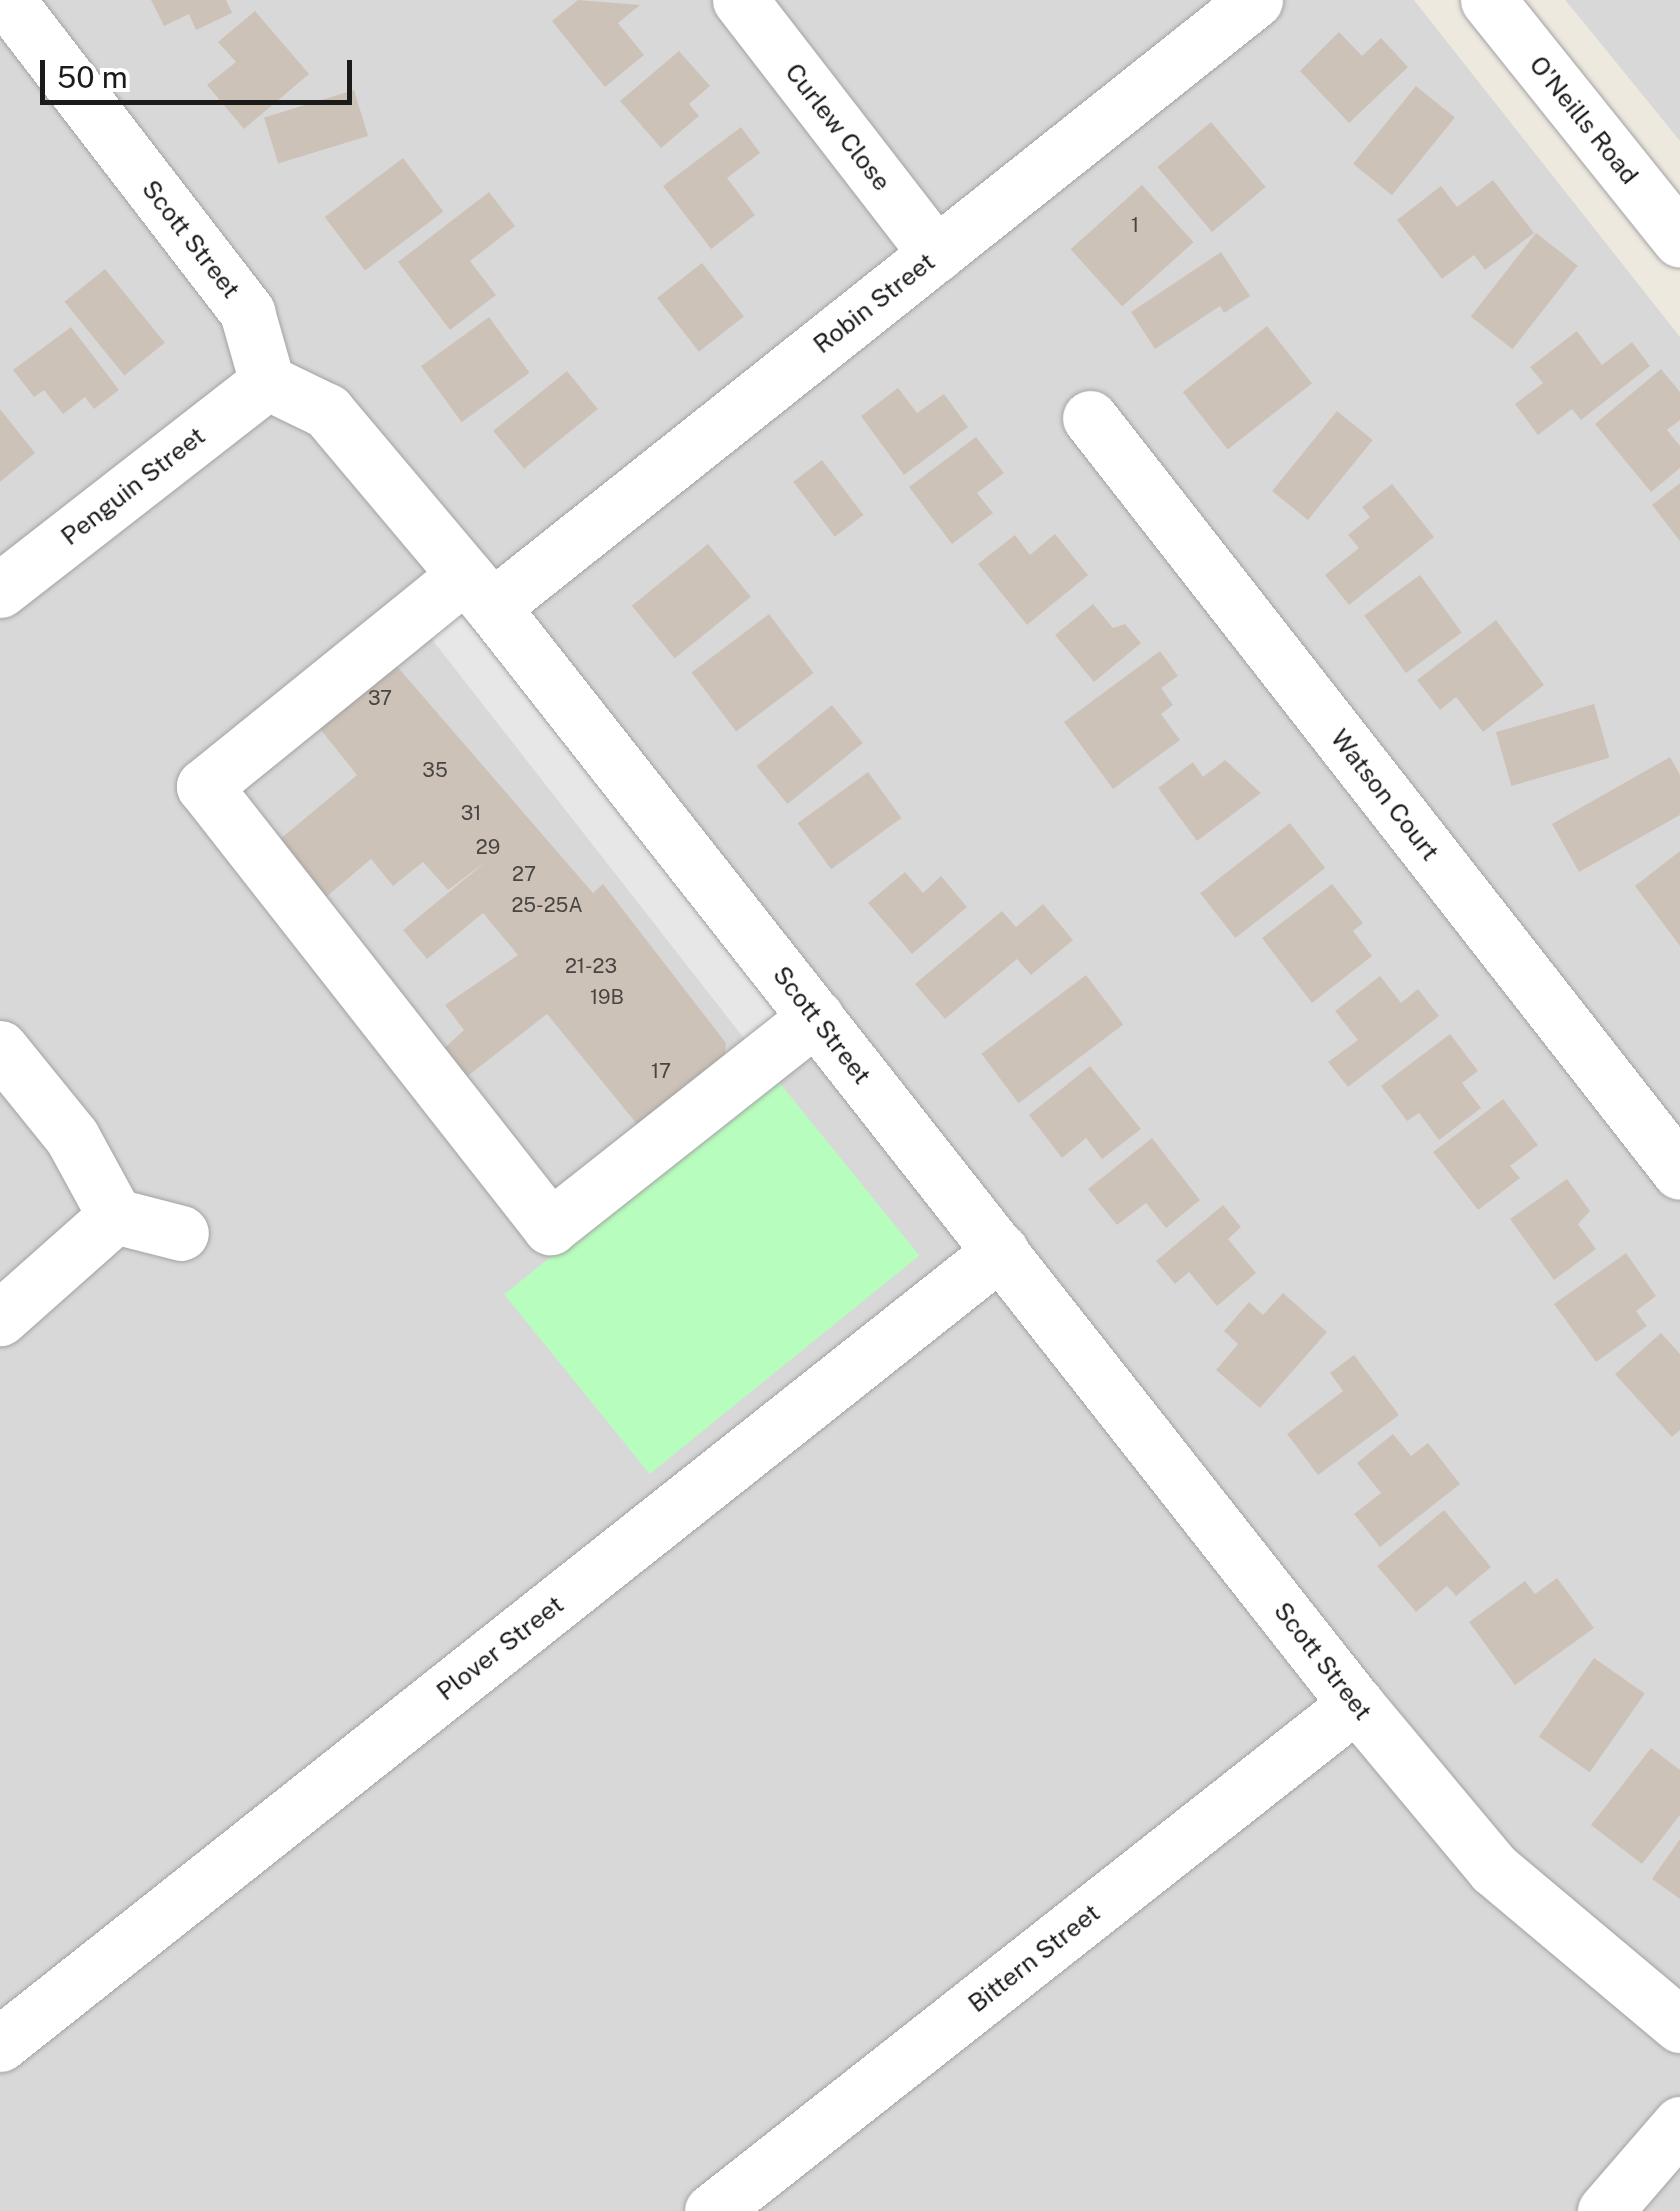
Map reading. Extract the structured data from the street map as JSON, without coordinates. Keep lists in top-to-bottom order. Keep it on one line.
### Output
{"streets":{"street":["O'Neills Road","Curlew Close","Scott Street","Robin Street","Penguin Street","Watson Court","Plover Street","Bittern Street"]},"crossings":[["Curlew Close","Robin Street"],["Scott Street","Robin Street"],["Scott Street","Penguin Street"],["Scott Street","Plover Street"],["Scott Street","Bittern Street"]],"house_numbers":["1","37","35","31","29","27","25-25A","21-23","19B","17"],"scale_bar":"50 m"}
